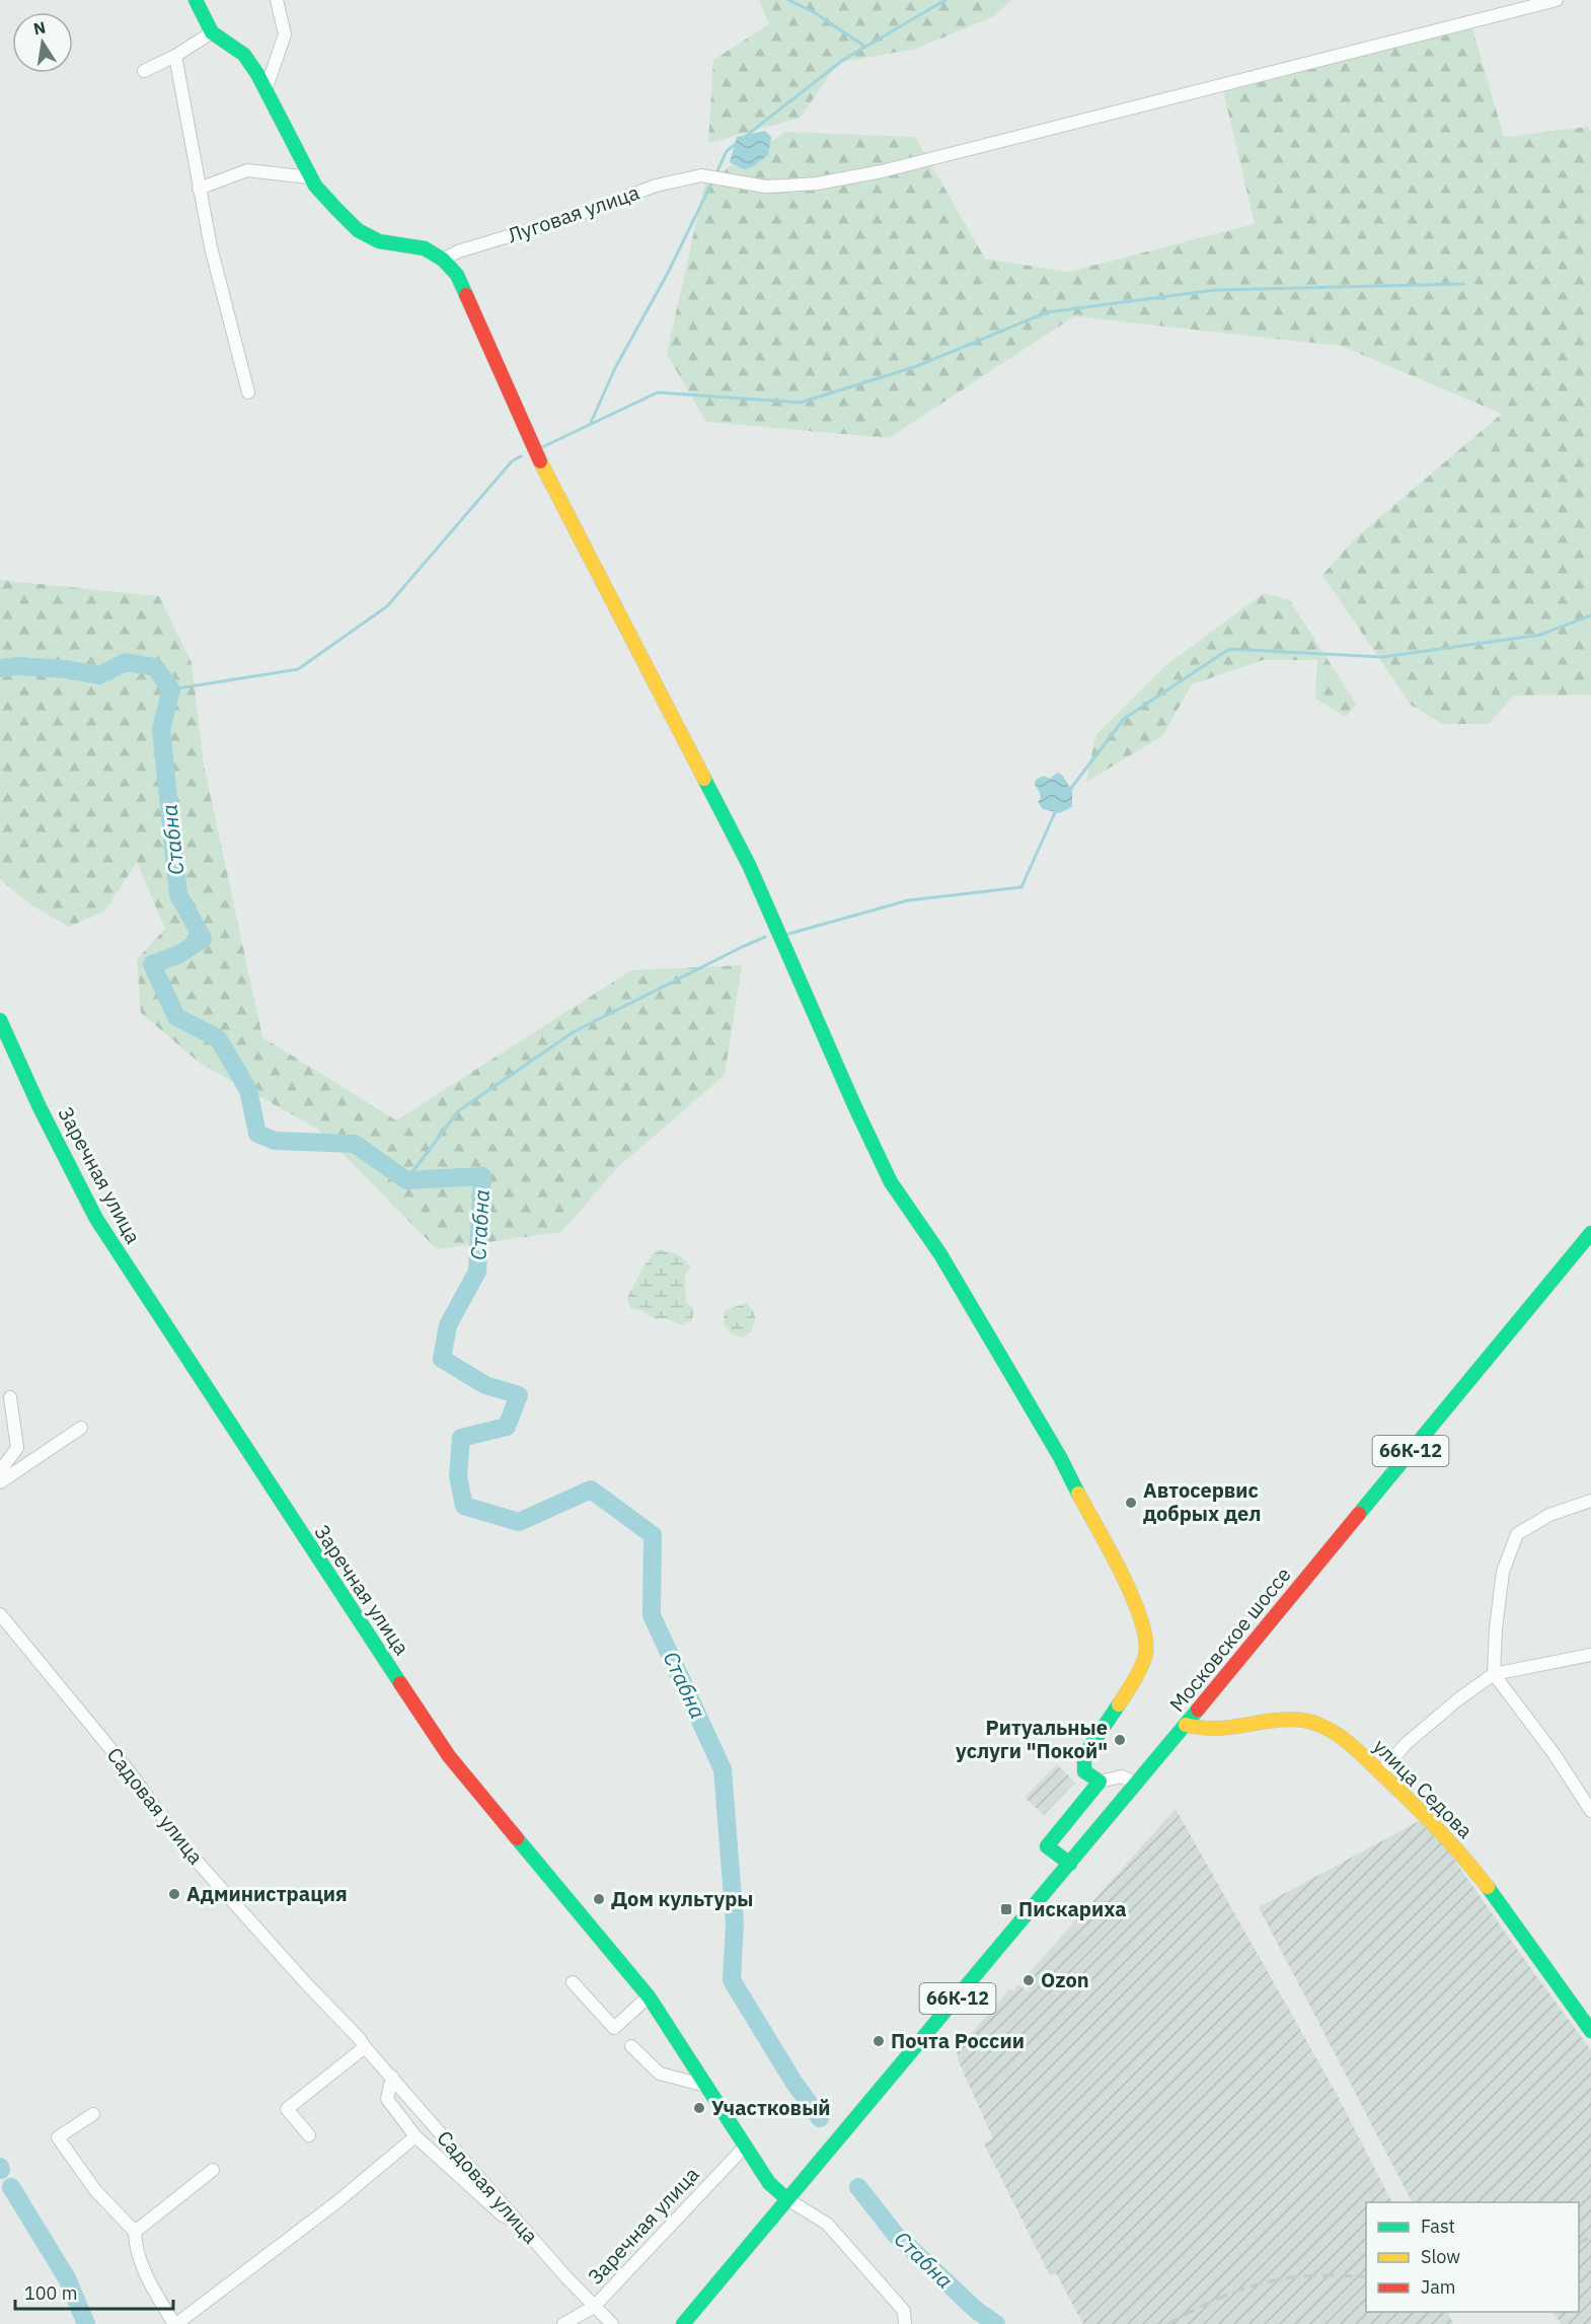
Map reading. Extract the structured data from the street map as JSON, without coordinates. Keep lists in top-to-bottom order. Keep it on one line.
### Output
{"streets":{"street":["Луговая улица","Заречная улица","66К-12","Московское шоссе","улица Седова","Садовая улица"]},"crossings":[["Заречная улица","66К-12"],["Заречная улица","Московское шоссе"],["Заречная улица","Садовая улица"],["66К-12","Московское шоссе"],["Московское шоссе","улица Седова"]],"water":["Стабна"],"places":{"other":["Автосервис добрых дел","Ритуальные услуги \"Покой\"","Администрация","Дом культуры","Ozon","Почта России","Участковый"],"transit":["Пискариха"]},"legend":["Fast","Slow","Jam"],"scale_bar":"100 m","north":"top"}
